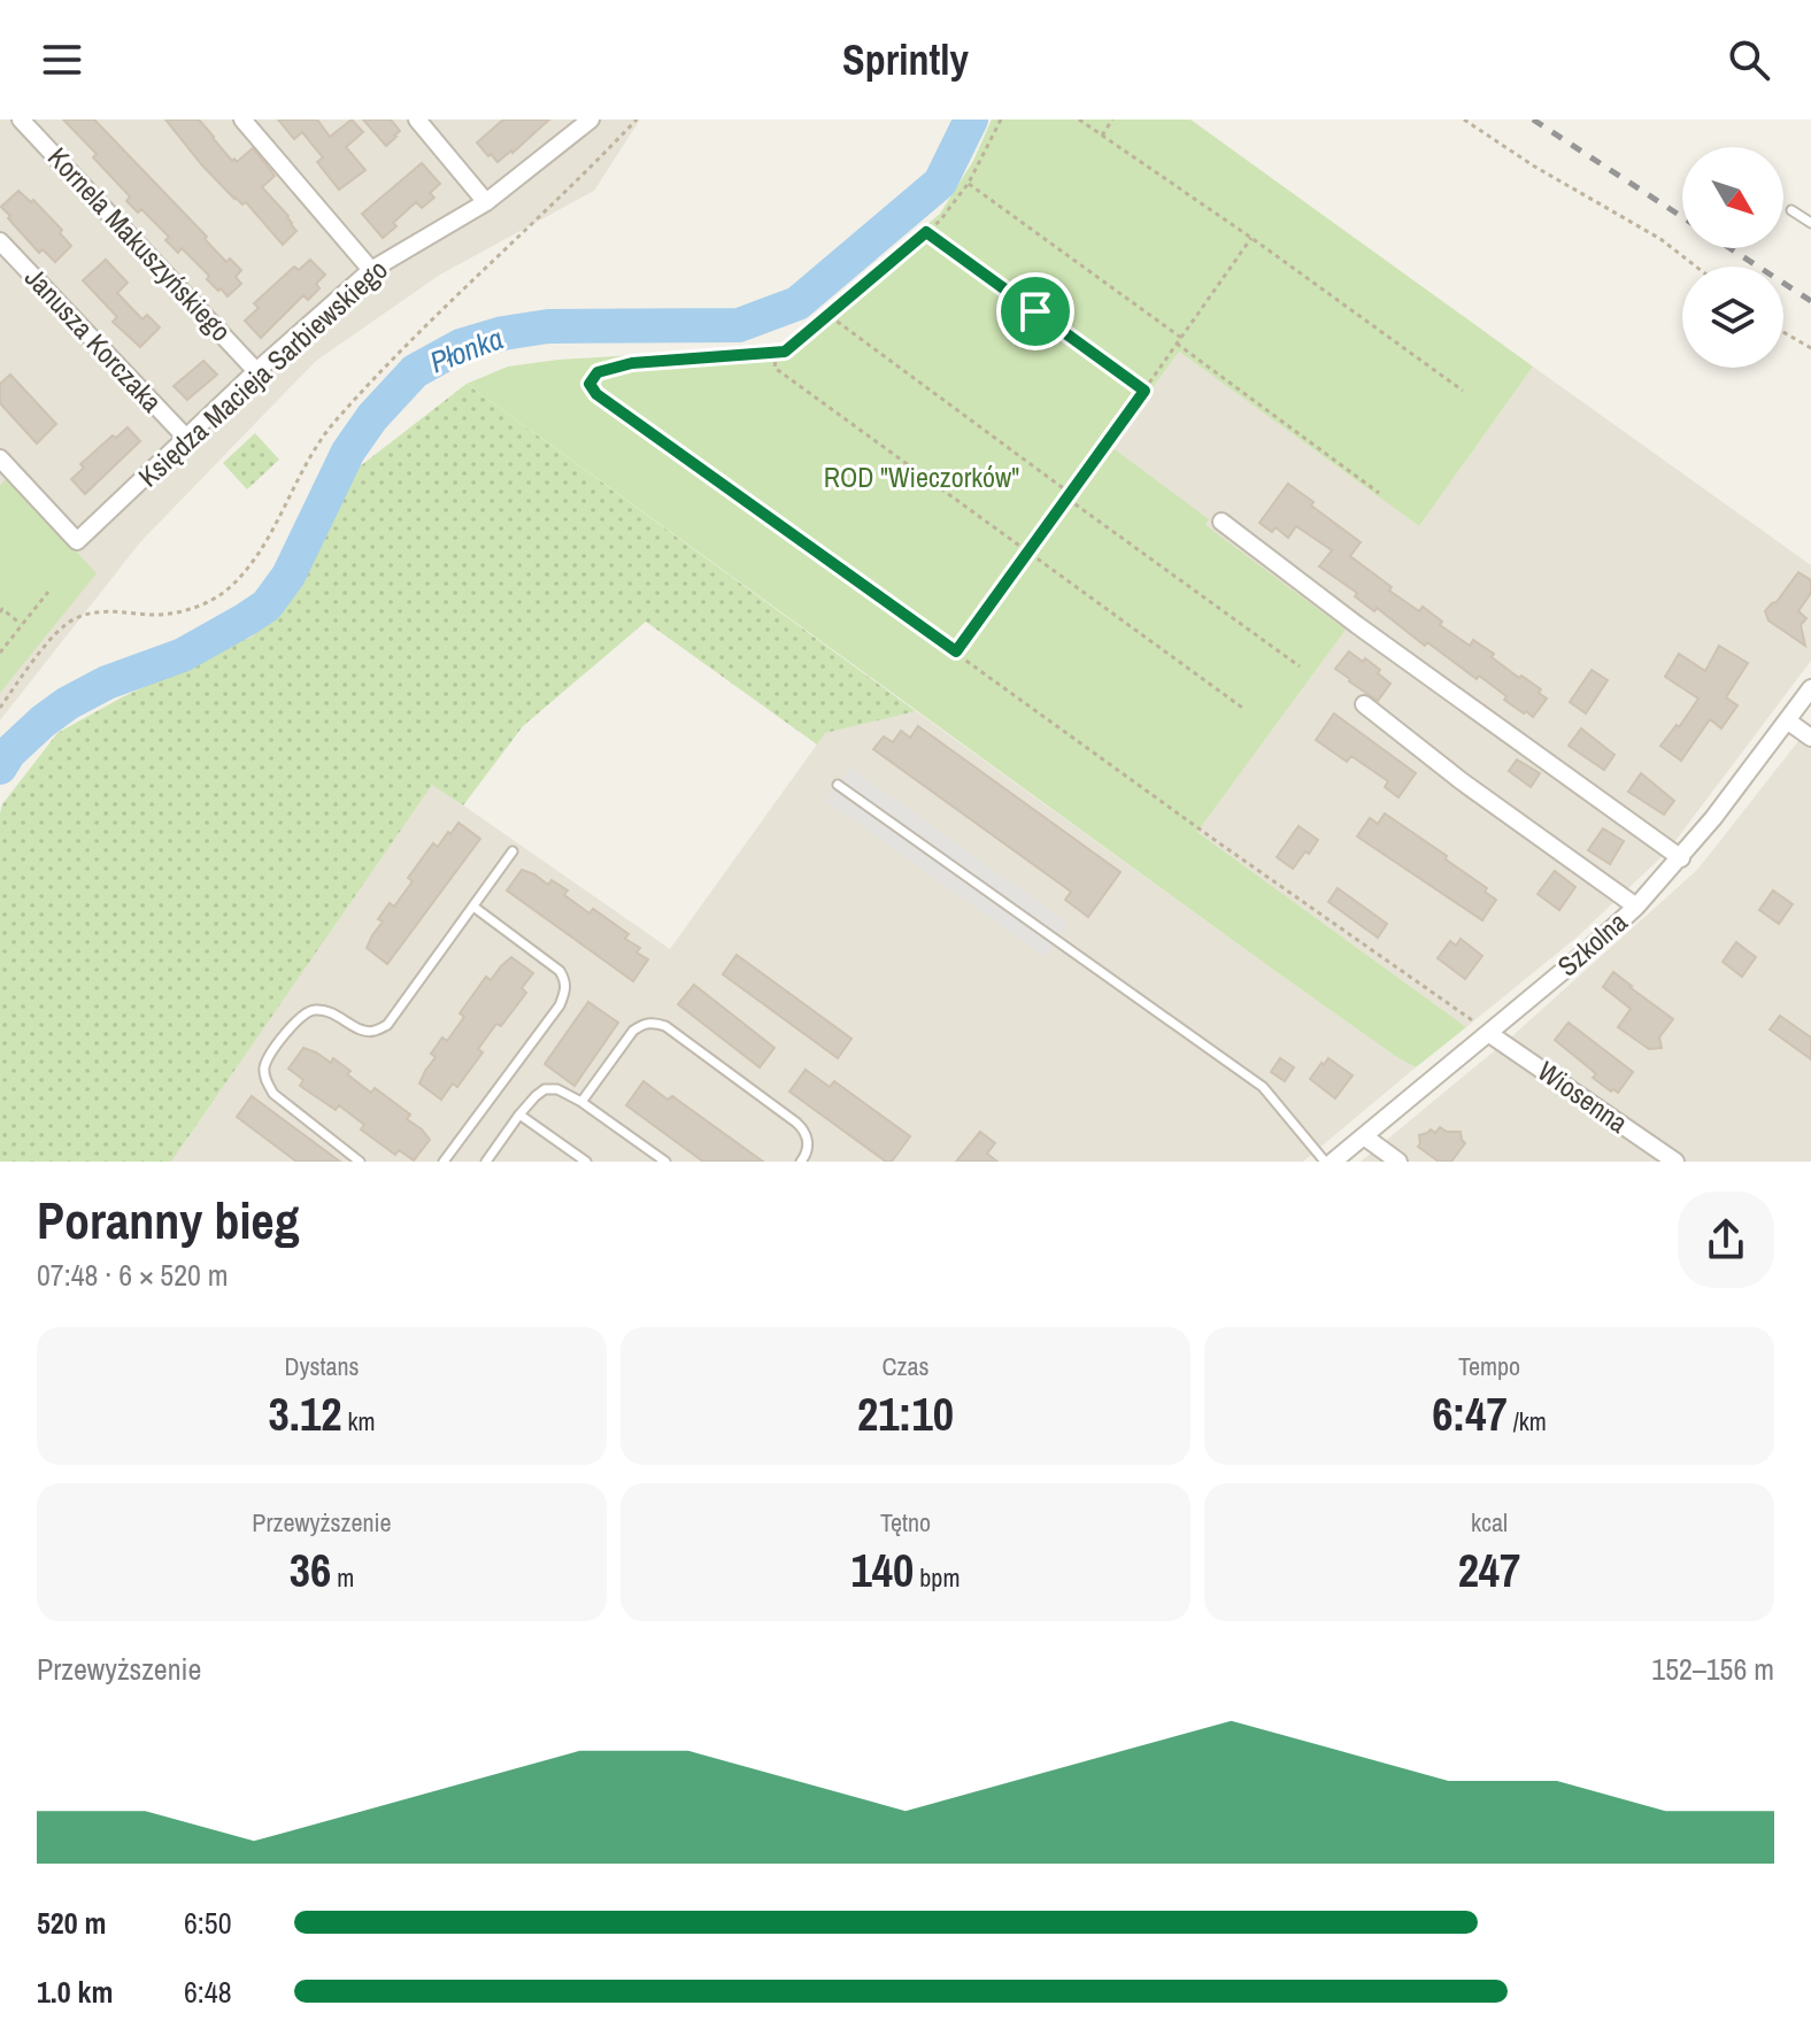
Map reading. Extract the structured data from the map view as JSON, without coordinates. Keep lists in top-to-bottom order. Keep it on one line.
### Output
{"streets":{"street":["Kornela Makuszyńskiego","Janusza Korczaka","Księdza Macieja Sarbiewskiego","Szkolna","Wiosenna"]},"crossings":[["Kornela Makuszyńskiego","Księdza Macieja Sarbiewskiego"],["Janusza Korczaka","Księdza Macieja Sarbiewskiego"],["Szkolna","Wiosenna"]],"water":["Płonka"],"parks":["ROD \"Wieczorków\""],"north":"bottom right","page":{"header":"Sprintly","heading":["Poranny bieg","07:48 · 6 × 520 m"],"stats":[["Dystans","3.12 km"],["Czas","21:10"],["Tempo","6:47 /km"],["Przewyższenie","36 m"],["Tętno","140 bpm"],["kcal","247"]],"chart":["Przewyższenie","152–156 m"],"list":[{"name":"520 m","note":"6:50"},{"name":"1.0 km","note":"6:48"}]}}
